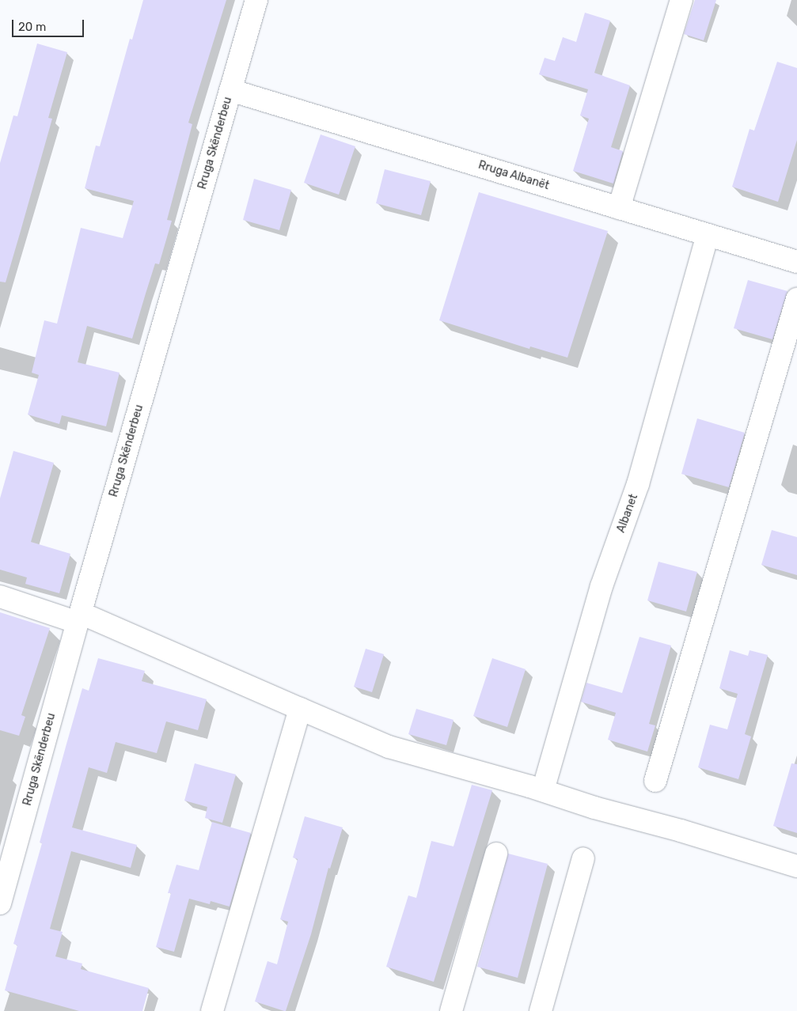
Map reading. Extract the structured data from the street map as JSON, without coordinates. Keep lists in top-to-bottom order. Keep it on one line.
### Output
{"streets":{"street":["Rruga Skënderbeu","Rruga Albanët","Albanet"]},"crossings":[["Rruga Skënderbeu","Rruga Albanët"],["Rruga Albanët","Albanet"]],"scale_bar":"20 m"}
